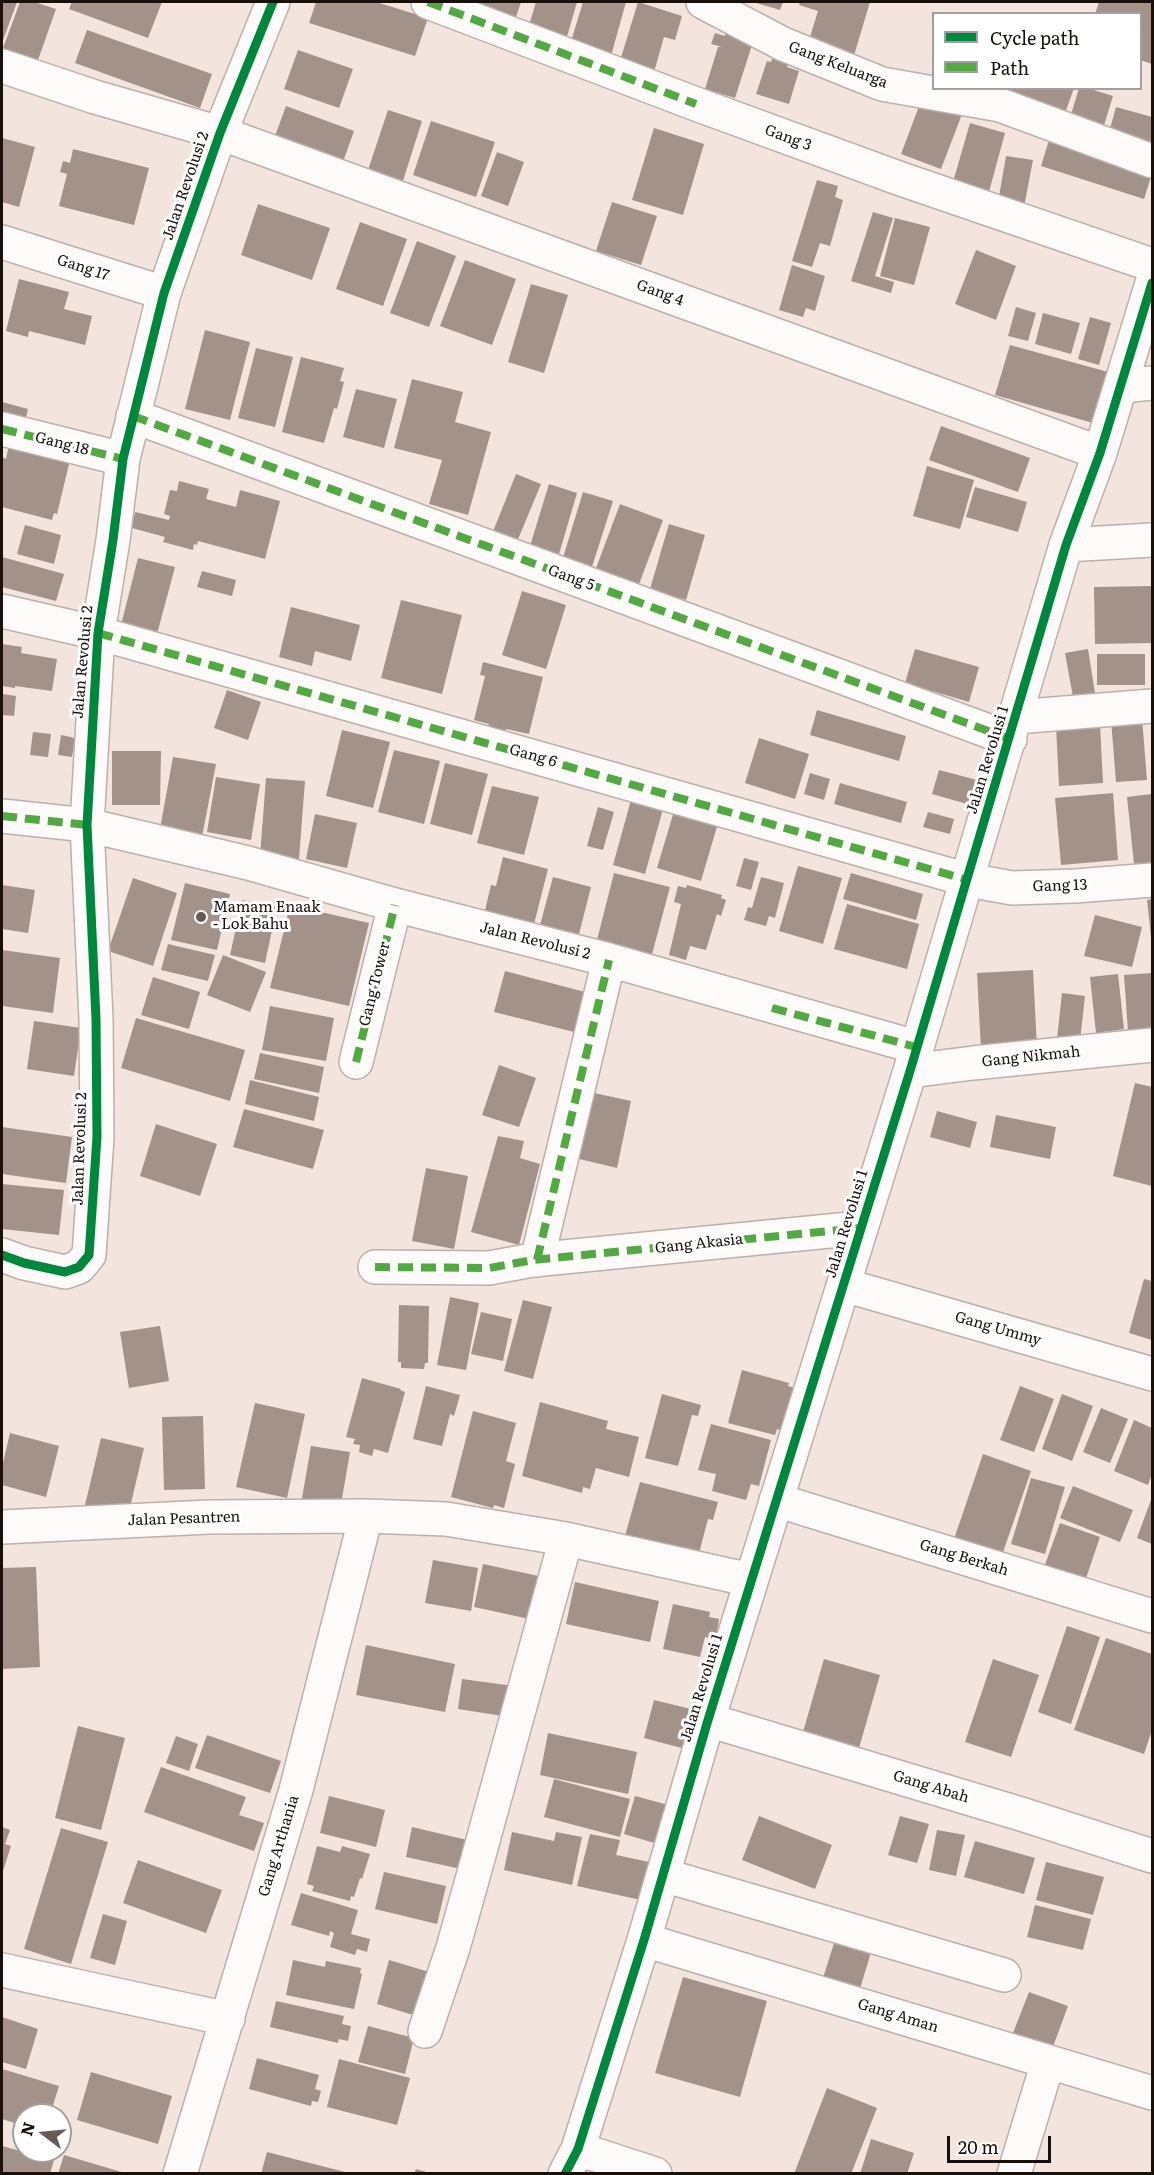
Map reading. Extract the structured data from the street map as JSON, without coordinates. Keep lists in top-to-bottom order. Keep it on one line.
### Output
{"streets":{"street":["Gang Keluarga","Gang 3","Jalan Revolusi 2","Gang 17","Gang 4","Gang 18","Gang 5","Gang 6","Jalan Revolusi 1","Gang 13","Gang Tower","Gang Nikmah","Gang Akasia","Gang Ummy","Jalan Pesantren","Gang Berkah","Gang Abah","Gang Arthania","Gang Aman"]},"crossings":[["Jalan Revolusi 2","Gang 17"],["Jalan Revolusi 2","Gang 4"],["Jalan Revolusi 2","Gang 18"],["Jalan Revolusi 2","Gang 5"],["Jalan Revolusi 2","Gang 6"],["Jalan Revolusi 2","Jalan Revolusi 1"],["Jalan Revolusi 2","Gang Tower"],["Jalan Revolusi 2","Gang Nikmah"],["Gang 4","Jalan Revolusi 1"],["Gang 5","Jalan Revolusi 1"],["Gang 6","Jalan Revolusi 1"],["Gang 6","Gang 13"],["Jalan Revolusi 1","Gang 13"],["Jalan Revolusi 1","Gang Nikmah"],["Jalan Revolusi 1","Gang Akasia"],["Jalan Revolusi 1","Gang Ummy"],["Jalan Revolusi 1","Jalan Pesantren"],["Jalan Revolusi 1","Gang Berkah"],["Jalan Revolusi 1","Gang Abah"],["Jalan Revolusi 1","Gang Aman"],["Jalan Pesantren","Gang Arthania"]],"places":["Mamam Enaak - Lok Bahu"],"legend":["Cycle path","Path"],"scale_bar":"20 m","north":"left"}
